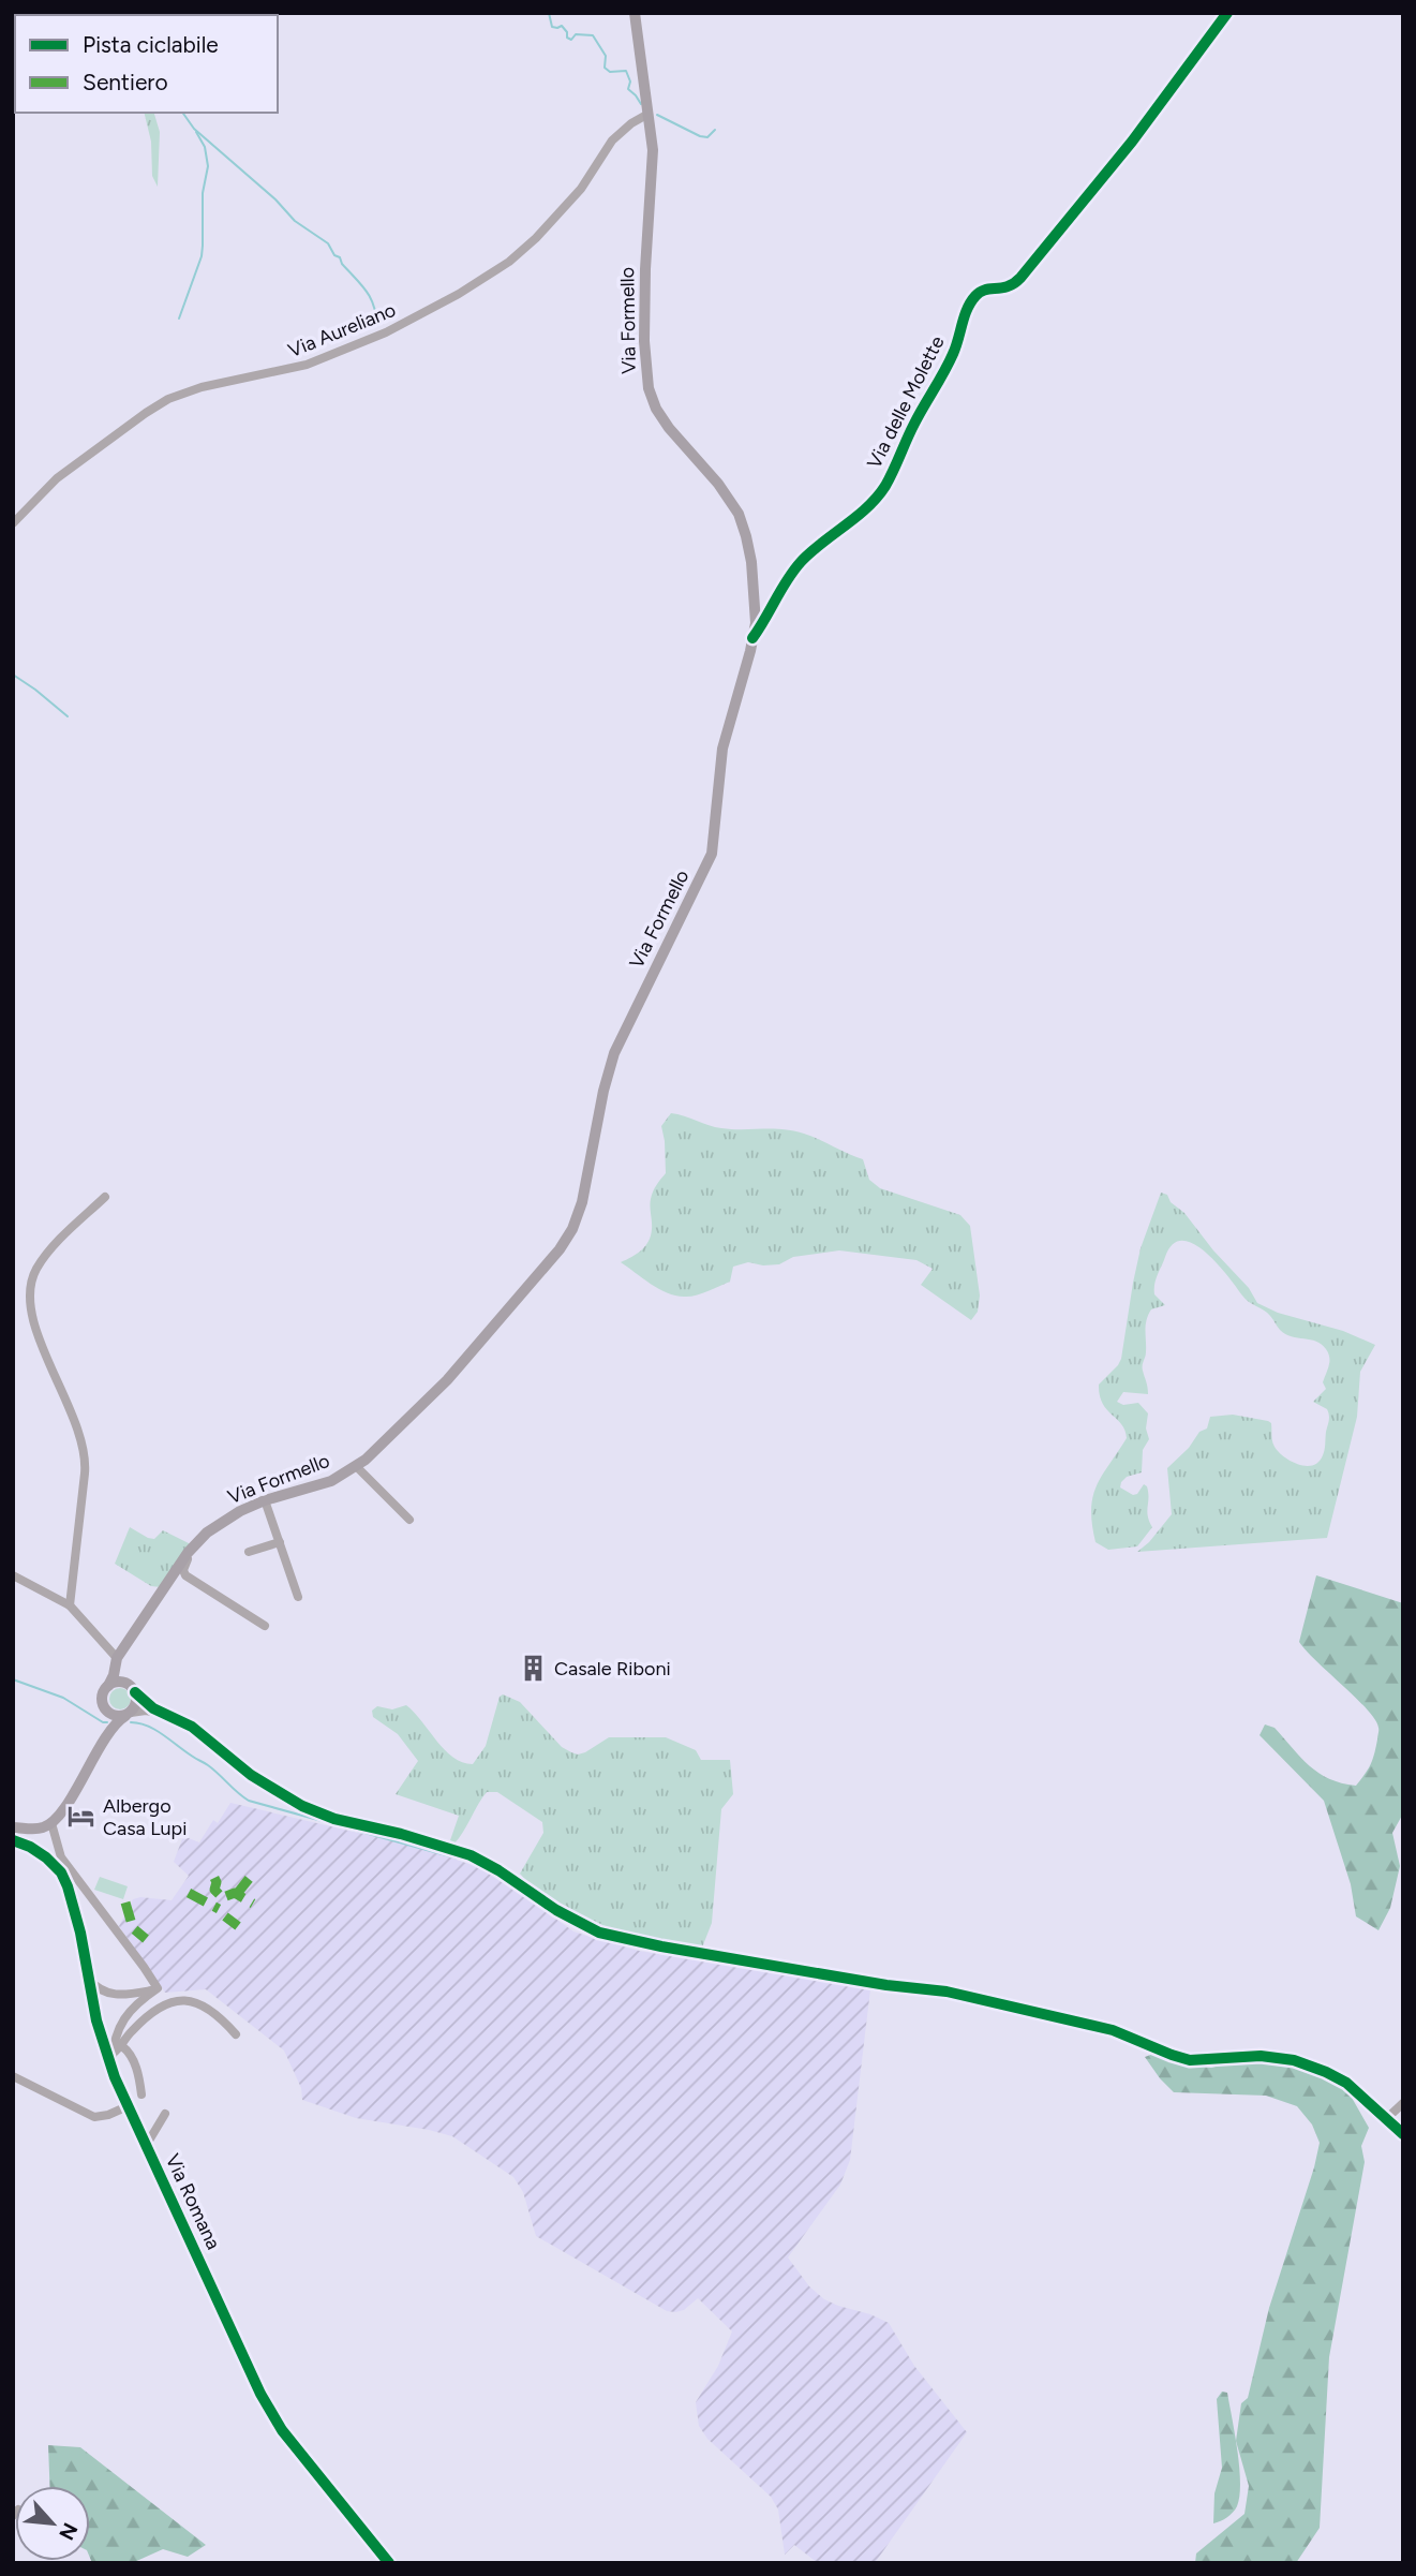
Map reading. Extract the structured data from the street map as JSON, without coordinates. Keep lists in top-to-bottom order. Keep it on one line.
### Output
{"streets":{"main road":["Via Formello"],"street":["Via Aureliano","Via delle Molette","Via Romana"]},"crossings":[["Via Formello","Via Aureliano"],["Via Formello","Via delle Molette"]],"places":{"building":["Casale Riboni"],"hotel":["Albergo Casa Lupi"]},"legend":["Pista ciclabile","Sentiero"],"north":"bottom right"}
